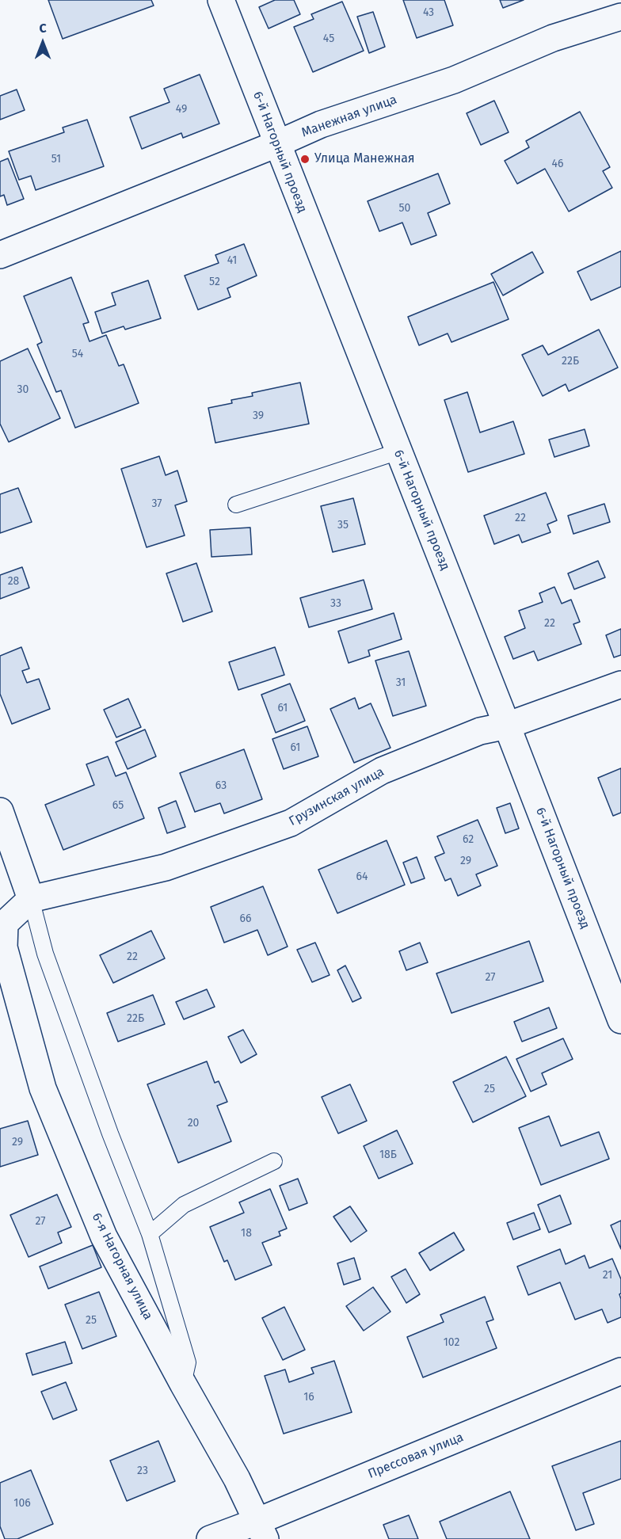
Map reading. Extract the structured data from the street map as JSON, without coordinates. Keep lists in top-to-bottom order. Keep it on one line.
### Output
{"streets":{"street":["Манежная улица","6-й Нагорный проезд","Грузинская улица","6-я Нагорная улица","Прессовая улица"]},"crossings":[["Манежная улица","6-й Нагорный проезд"],["6-й Нагорный проезд","Грузинская улица"],["Грузинская улица","6-я Нагорная улица"],["6-я Нагорная улица","Прессовая улица"]],"places":["Улица Манежная"],"house_numbers":["43","45","49","51","46","50","41","52","54","22Б","30","39","37","22","35","28","33","22","31","61","61","63","65","62","29","64","66","22","27","22Б","25","20","29","18Б","27","18","21","25","102","16","23","106"],"north":"top"}
